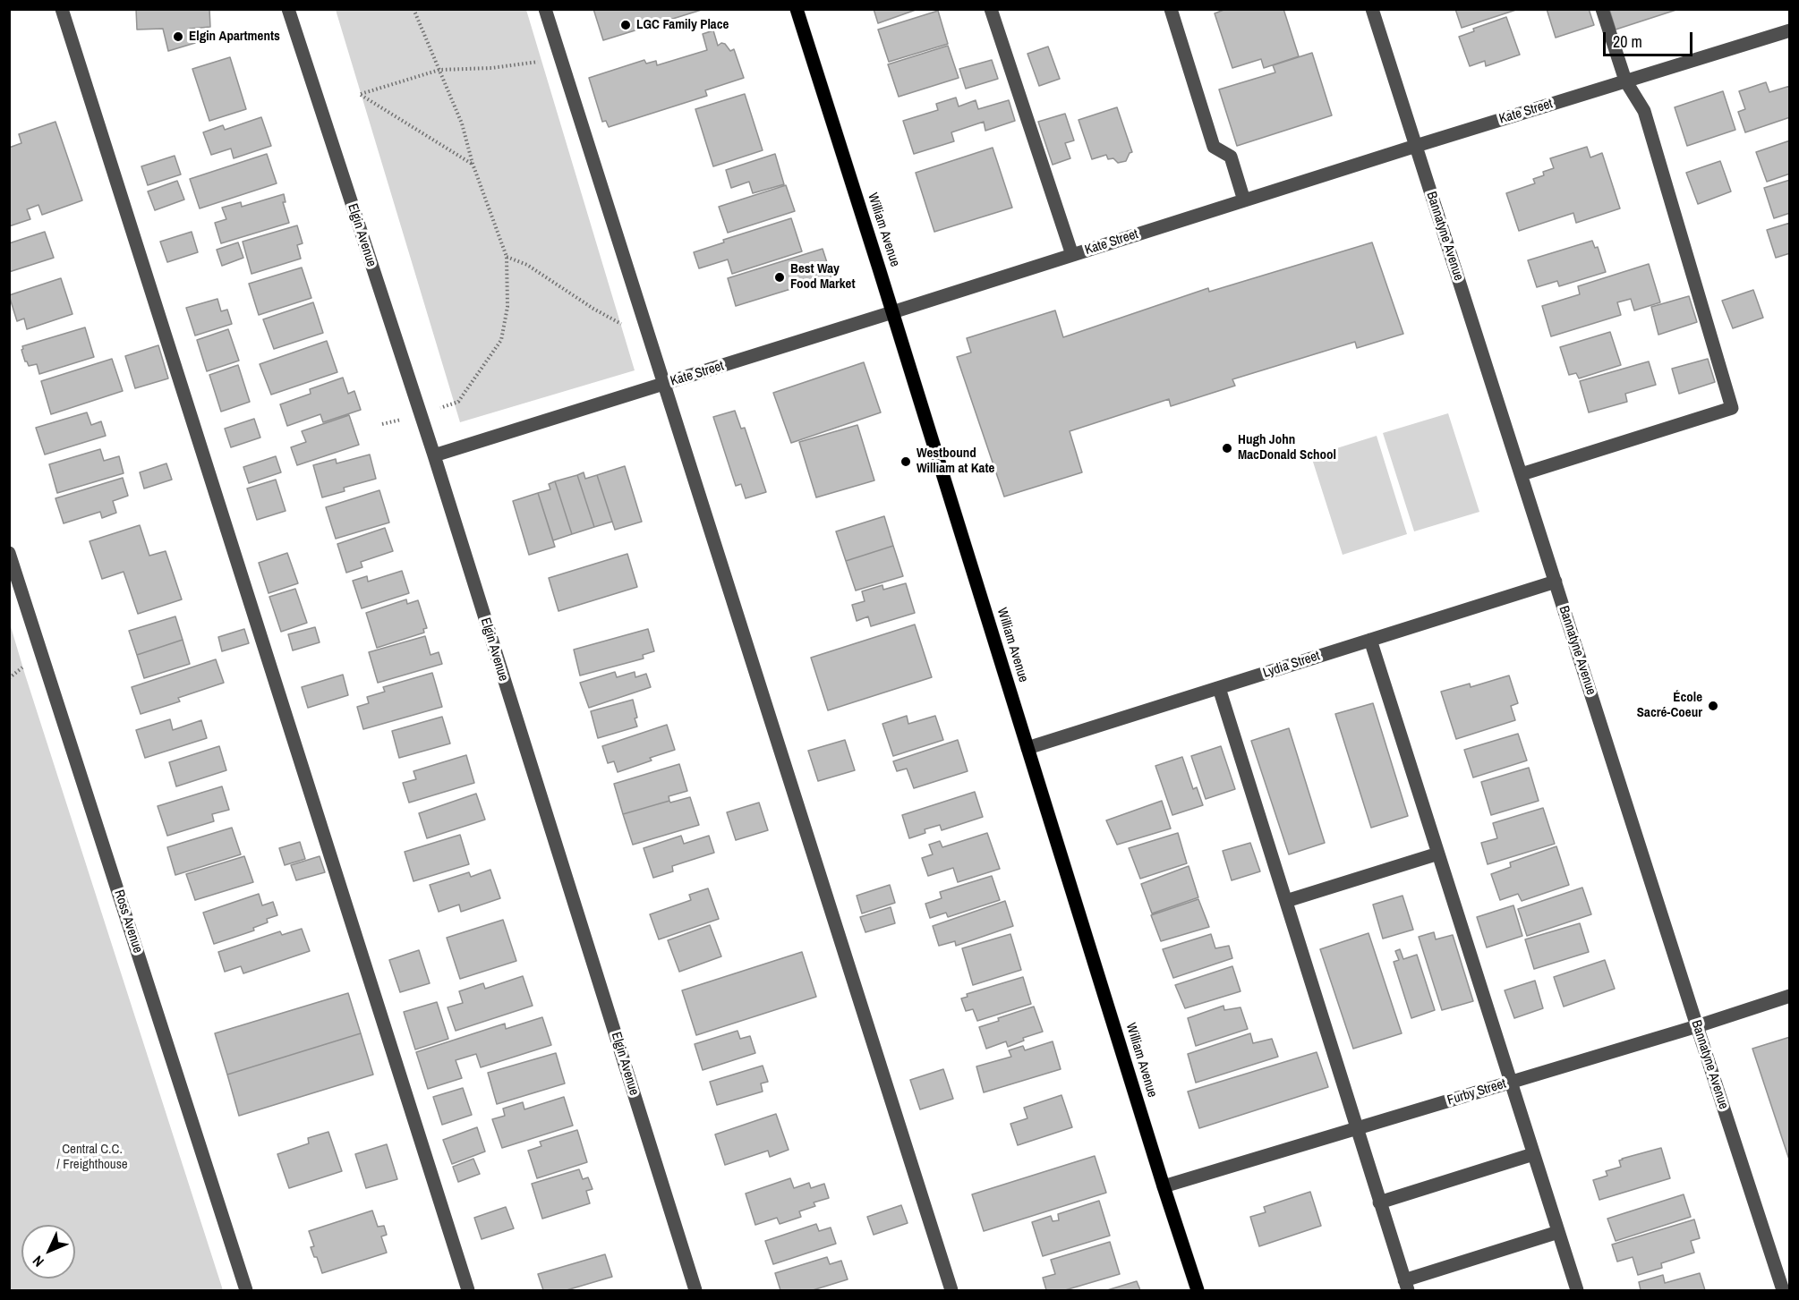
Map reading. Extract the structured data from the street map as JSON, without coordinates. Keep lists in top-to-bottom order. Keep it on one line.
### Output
{"streets":{"main road":["William Avenue"],"street":["Kate Street","Elgin Avenue","Bannatyne Avenue","Lydia Street","Ross Avenue","Furby Street"]},"crossings":[["Kate Street","William Avenue"],["Kate Street","Elgin Avenue"],["Kate Street","Bannatyne Avenue"],["William Avenue","Lydia Street"],["William Avenue","Furby Street"],["Bannatyne Avenue","Lydia Street"],["Bannatyne Avenue","Furby Street"]],"parks":["Central C.C. / Freighthouse"],"places":["LGC Family Place","Elgin Apartments","Best Way Food Market","Hugh John MacDonald School","Westbound William at Kate","École Sacré-Coeur"],"scale_bar":"20 m","north":"bottom left"}
